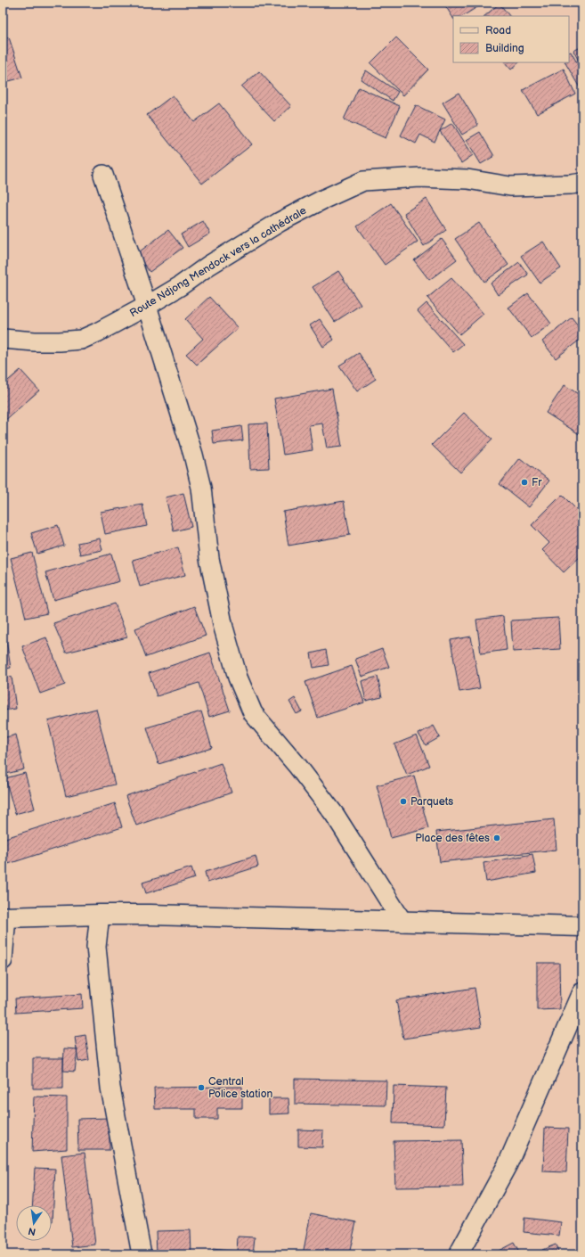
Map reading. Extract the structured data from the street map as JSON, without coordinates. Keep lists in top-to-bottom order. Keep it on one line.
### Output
{"streets":{"street":["Route Ndjong Mendock vers la cathédrale"]},"places":["Fr","Parquets","Place des fêtes","Central Police station"],"legend":["Road","Building"],"north":"bottom"}
